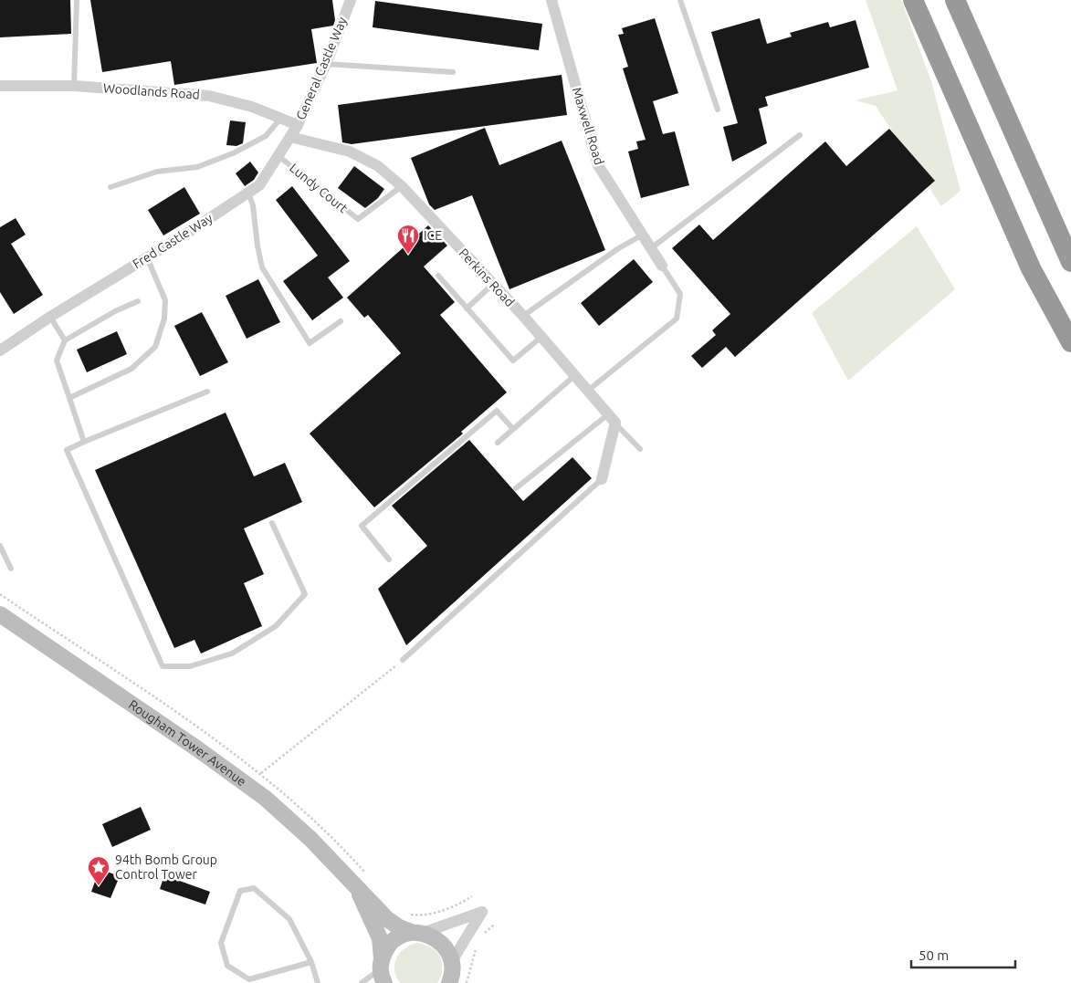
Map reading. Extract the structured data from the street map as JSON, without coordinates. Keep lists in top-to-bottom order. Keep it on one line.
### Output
{"streets":{"street":["General Castle Way","Woodlands Road","Maxwell Road","Fred Castle Way","Perkins Road","Rougham Tower Avenue"],"lane":["Lundy Court"]},"crossings":[["General Castle Way","Woodlands Road"],["General Castle Way","Fred Castle Way"],["General Castle Way","Perkins Road"],["Lundy Court","Fred Castle Way"],["Lundy Court","Perkins Road"],["Fred Castle Way","Perkins Road"]],"places":{"restaurant":["ICE"],"place":["94th Bomb Group Control Tower"]},"scale_bar":"50 m"}
